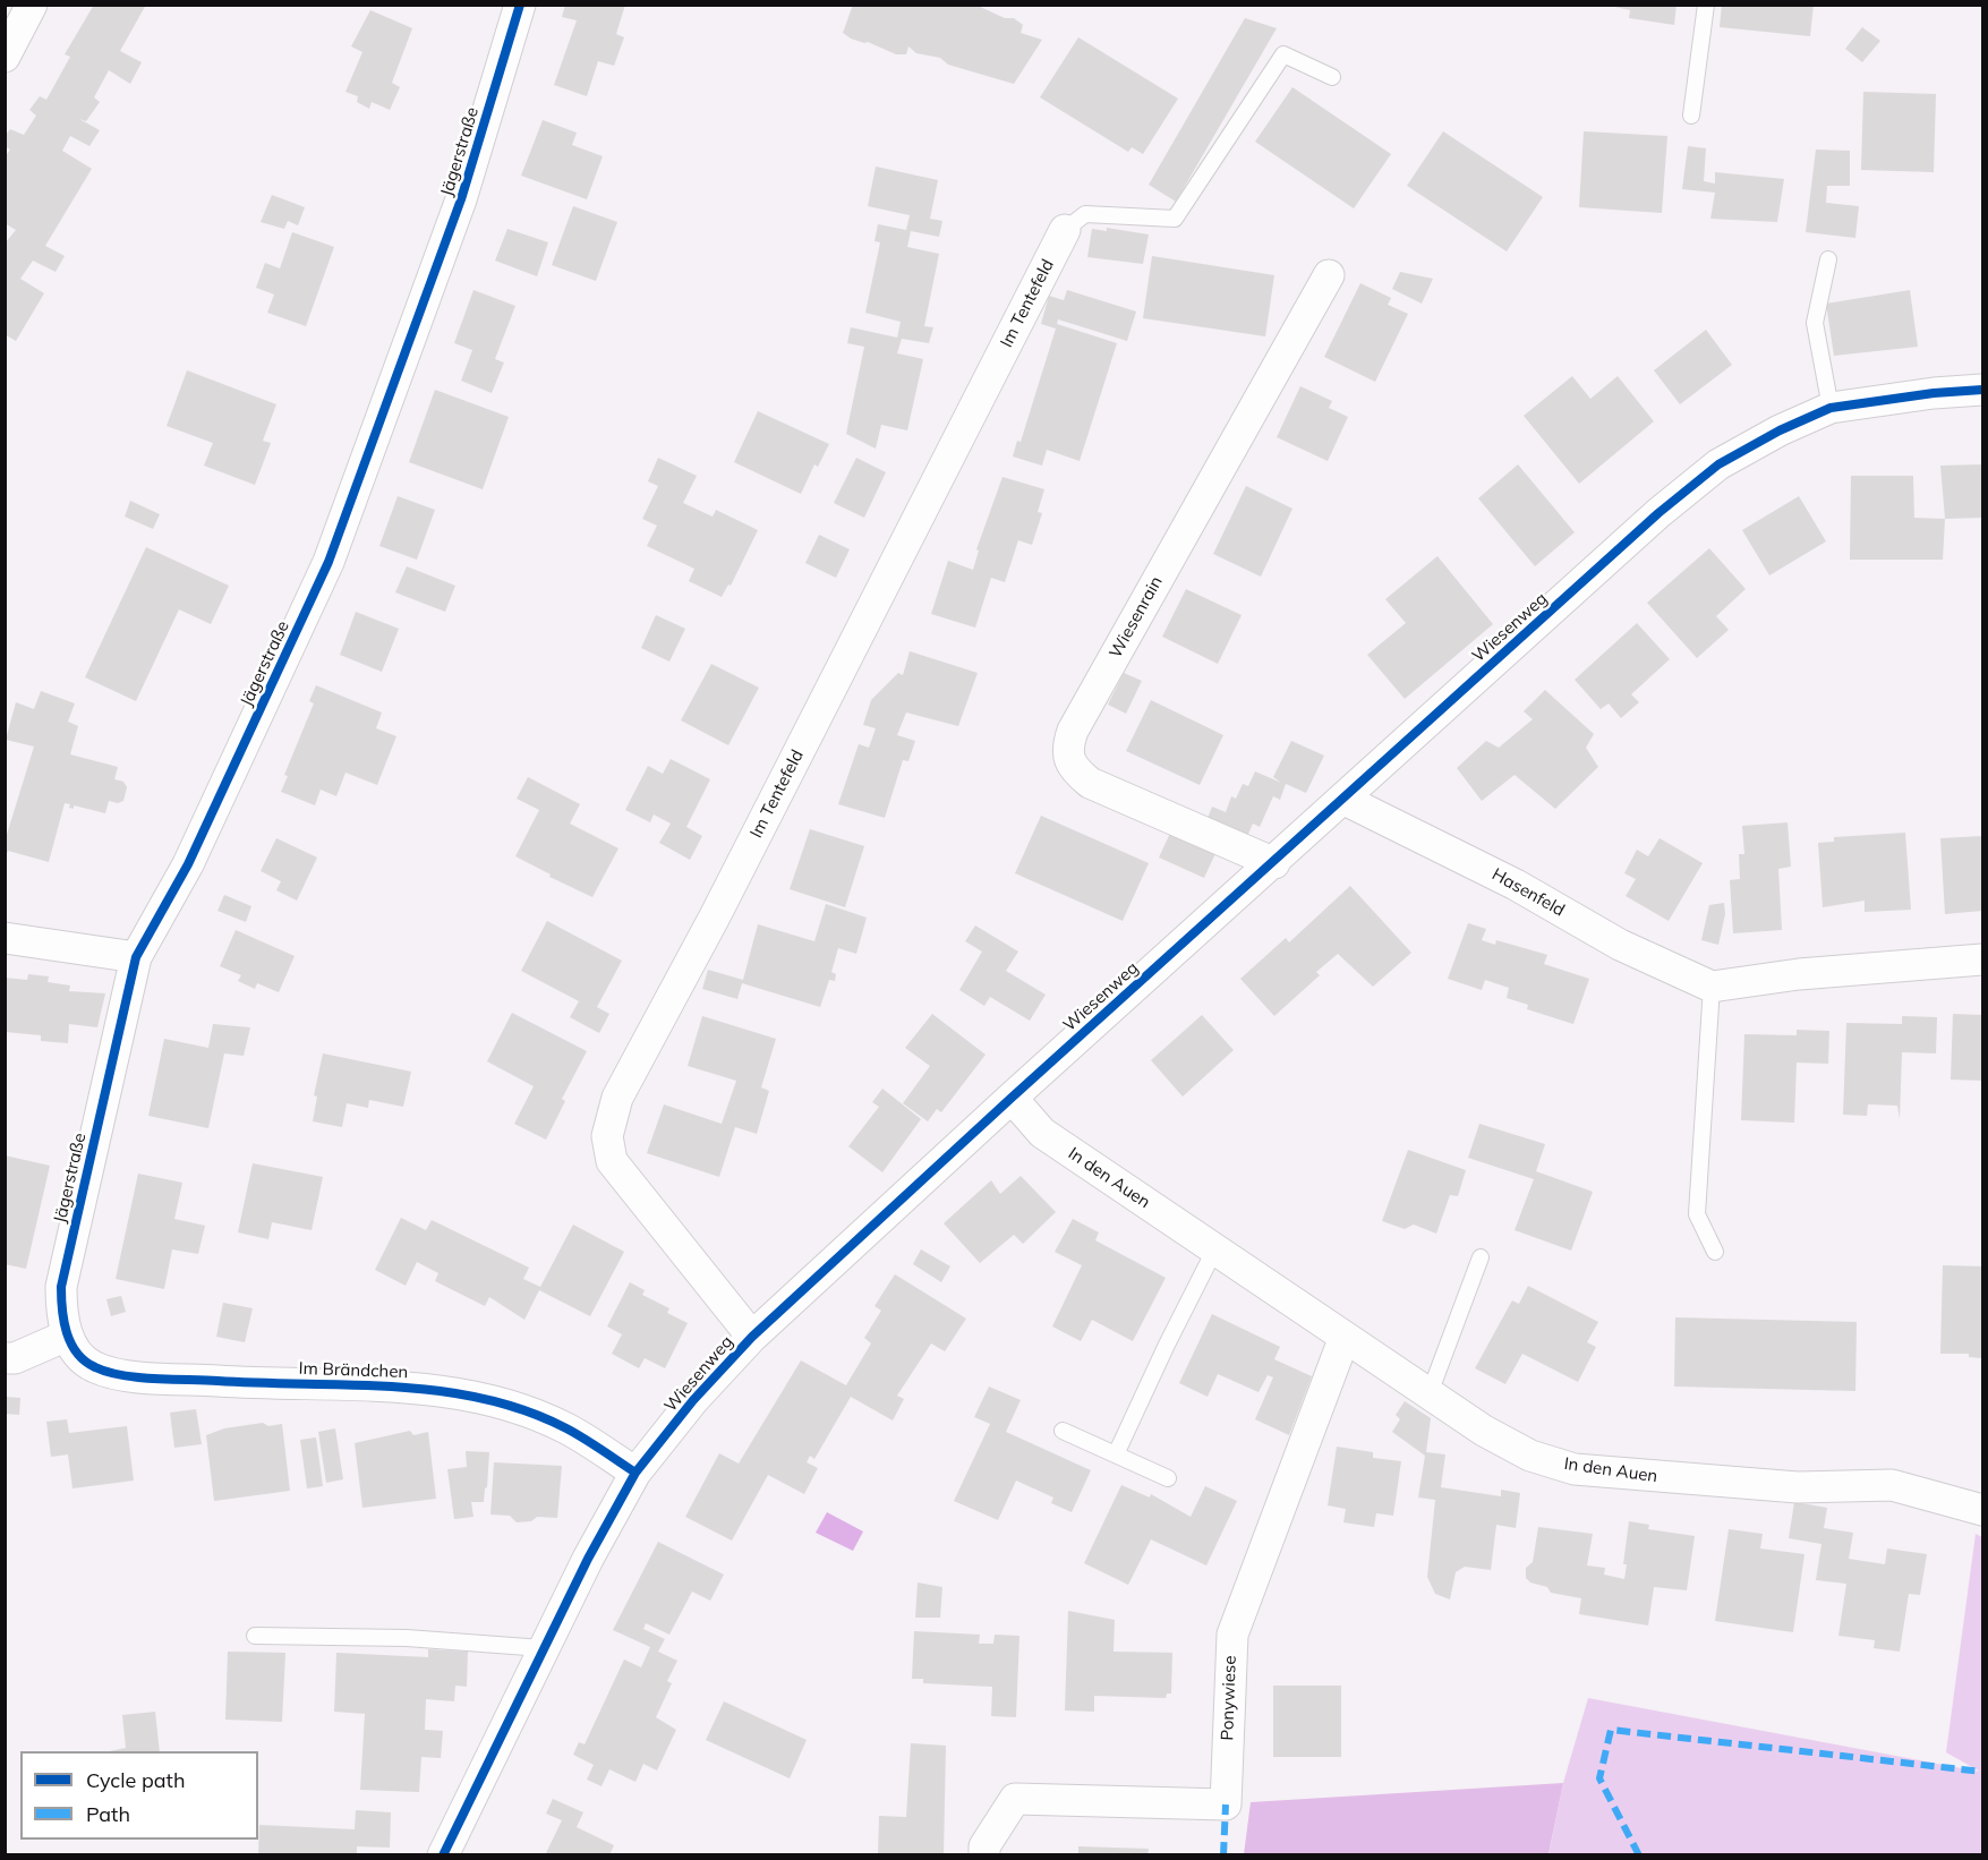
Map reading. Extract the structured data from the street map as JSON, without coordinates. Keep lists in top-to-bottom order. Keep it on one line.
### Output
{"streets":{"street":["Jägerstraße","Im Tentefeld","Wiesenrain","Wiesenweg","Hasenfeld","In den Auen","Im Brändchen","Ponywiese"]},"crossings":[["Jägerstraße","Im Brändchen"],["Im Tentefeld","Wiesenweg"],["Wiesenrain","Wiesenweg"],["Wiesenweg","Hasenfeld"],["Wiesenweg","In den Auen"],["Wiesenweg","Im Brändchen"],["In den Auen","Ponywiese"]],"legend":["Cycle path","Path"]}
